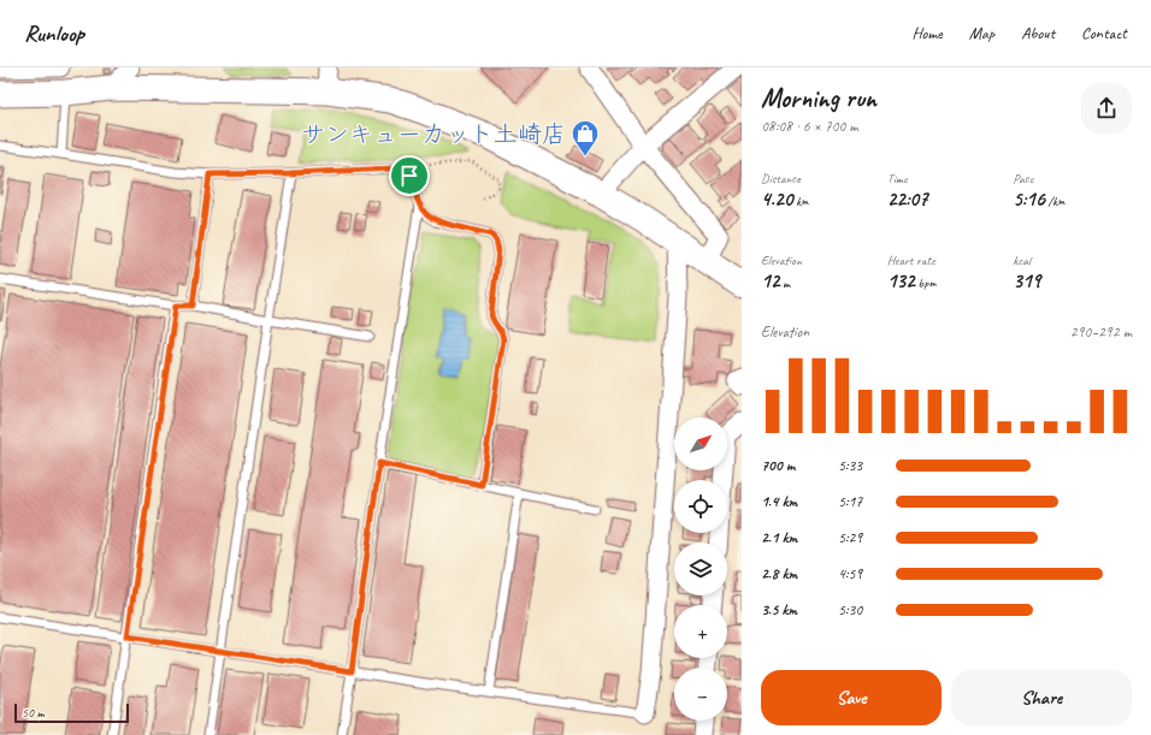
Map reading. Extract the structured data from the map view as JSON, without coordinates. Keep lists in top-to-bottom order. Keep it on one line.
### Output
{"places":{"shop":["サンキューカット土崎店"]},"scale_bar":"50 m","north":"top right","page":{"header":"Runloop","nav":["Home","Map","About","Contact"],"heading":["Morning run","08:08 · 6 × 700 m"],"stats":[["Distance","4.20 km"],["Time","22:07"],["Pace","5:16 /km"],["Elevation","12 m"],["Heart rate","132 bpm"],["kcal","319"]],"chart":["Elevation","290–292 m"],"map_buttons":["+","−"],"list":[{"name":"700 m","note":"5:33"},{"name":"1.4 km","note":"5:17"},{"name":"2.1 km","note":"5:29"},{"name":"2.8 km","note":"4:59"},{"name":"3.5 km","note":"5:30"}],"buttons":["Save","Share"],"scale":"50 m"}}
